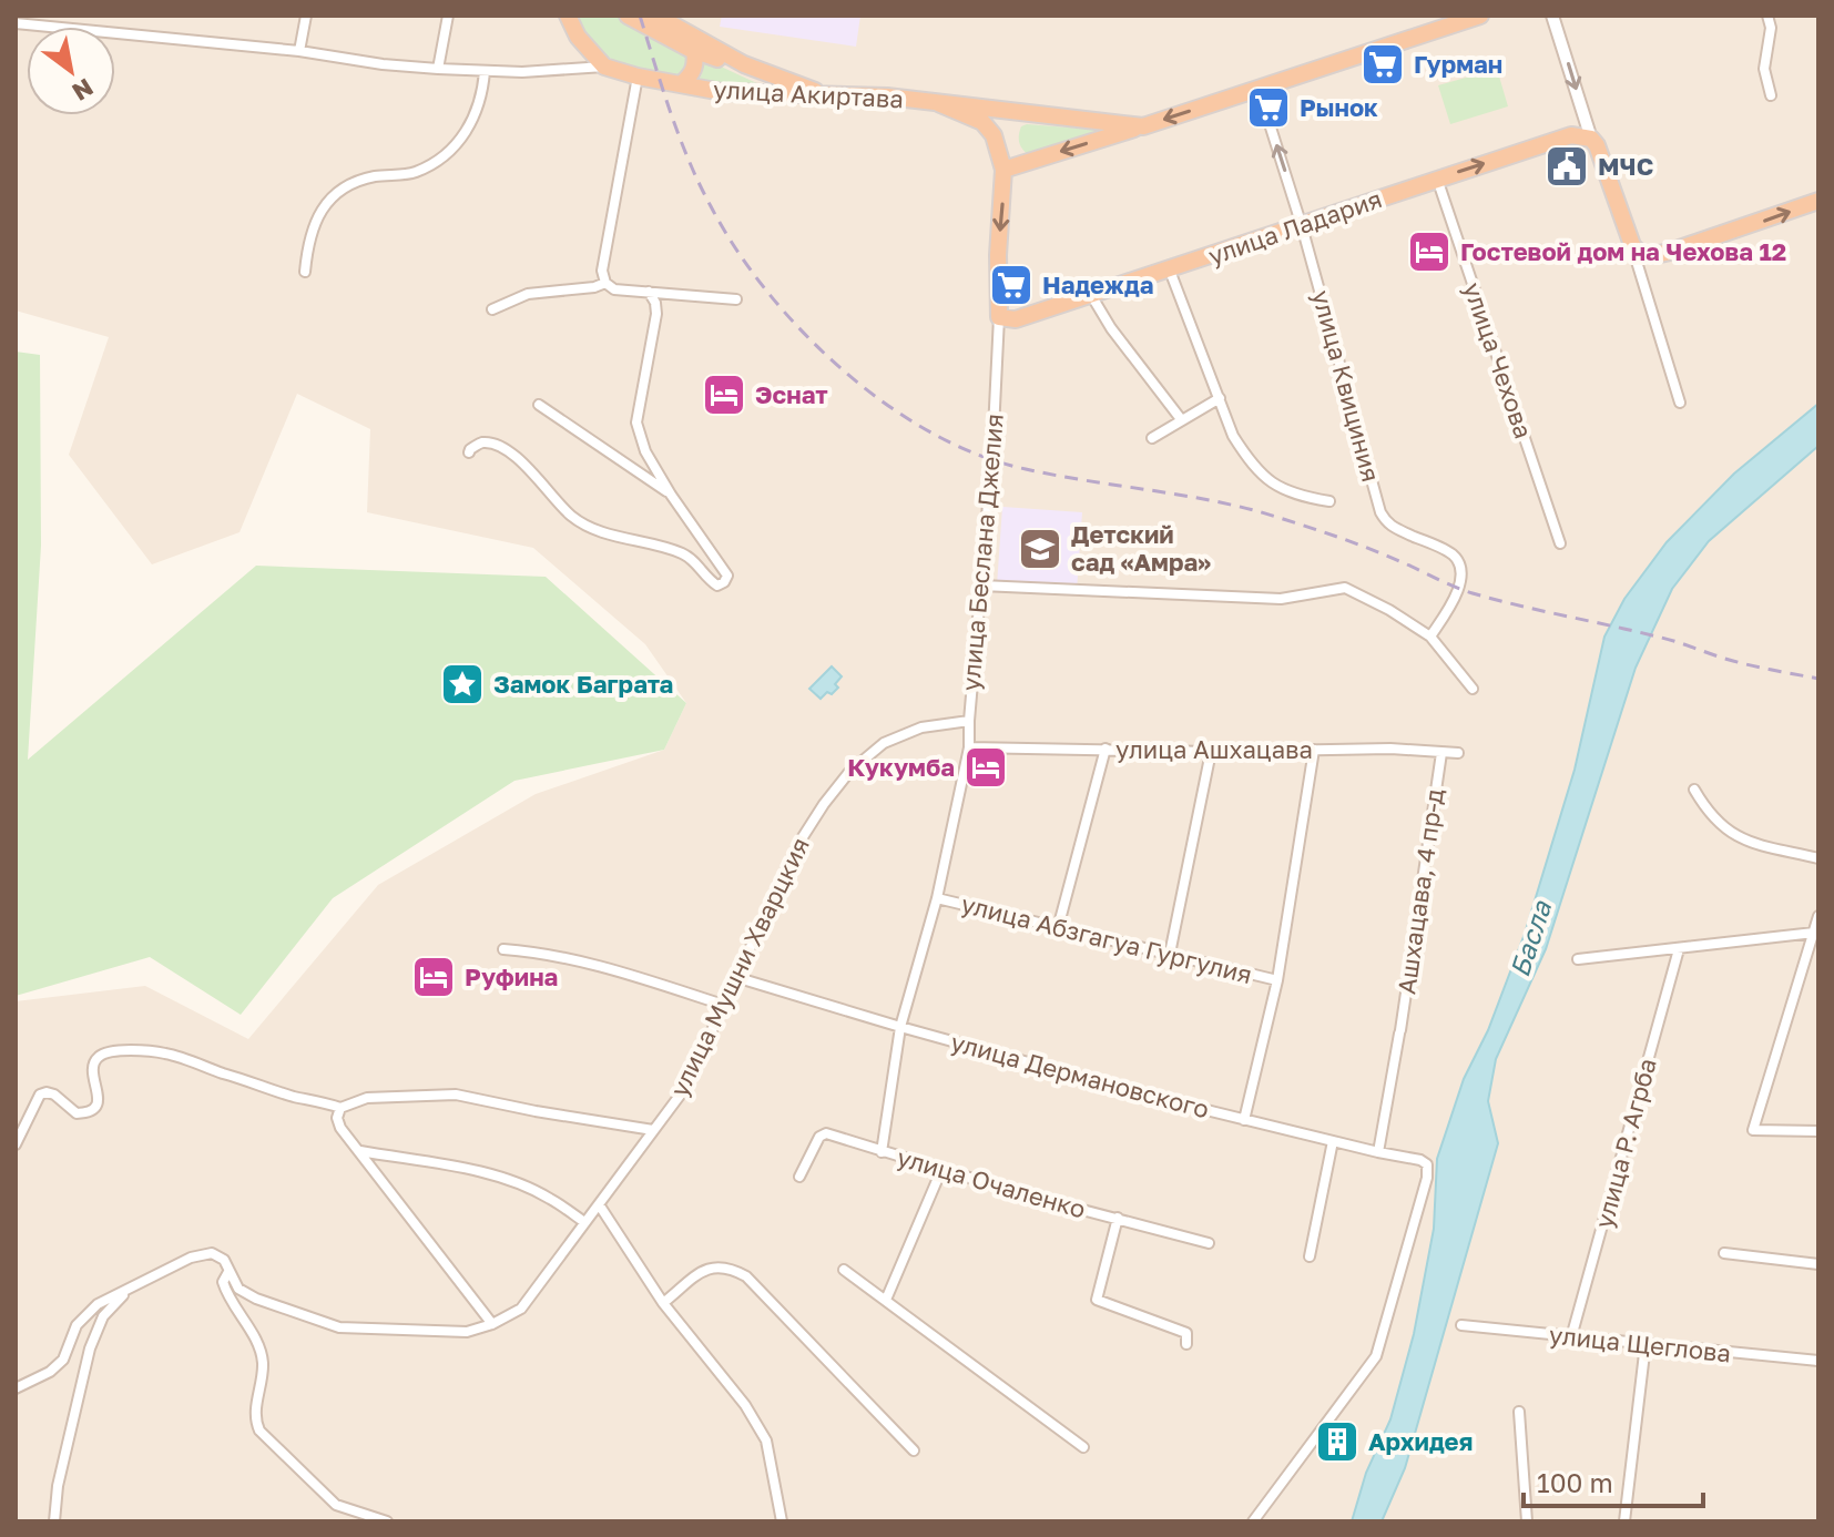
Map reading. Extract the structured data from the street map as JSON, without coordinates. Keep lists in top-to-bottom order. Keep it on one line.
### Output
{"streets":{"highway":["улица Акиртава","улица Ладария","улица Беслана Джелия"],"street":["улица Чехова","улица Квициния","улица Ашхацава","Ашхацава, 4 пр-д","улица Абзгагуа Гургулия","улица Мушни Хварцкия","улица Дермановского","улица Р. Агрба","улица Очаленко","улица Щеглова"]},"crossings":[["улица Акиртава","улица Квициния"],["улица Акиртава","улица Беслана Джелия"],["улица Ладария","улица Чехова"],["улица Ладария","улица Квициния"],["улица Ладария","улица Беслана Джелия"],["улица Беслана Джелия","улица Ашхацава"],["улица Беслана Джелия","улица Абзгагуа Гургулия"],["улица Беслана Джелия","улица Мушни Хварцкия"],["улица Беслана Джелия","улица Дермановского"],["улица Беслана Джелия","улица Очаленко"],["улица Ашхацава","Ашхацава, 4 пр-д"],["Ашхацава, 4 пр-д","улица Дермановского"],["улица Мушни Хварцкия","улица Дермановского"],["улица Р. Агрба","улица Щеглова"]],"water":["Басла"],"places":{"supermarket":["Гурман","Рынок","Надежда"],"public building":["МЧС"],"hotel":["Гостевой дом на Чехова 12","Эснат","Кукумба","Руфина"],"school or university":["Детский сад «Амра»"],"place":["Замок Баграта"],"building":["Архидея"]},"scale_bar":"100 m","north":"bottom right"}
